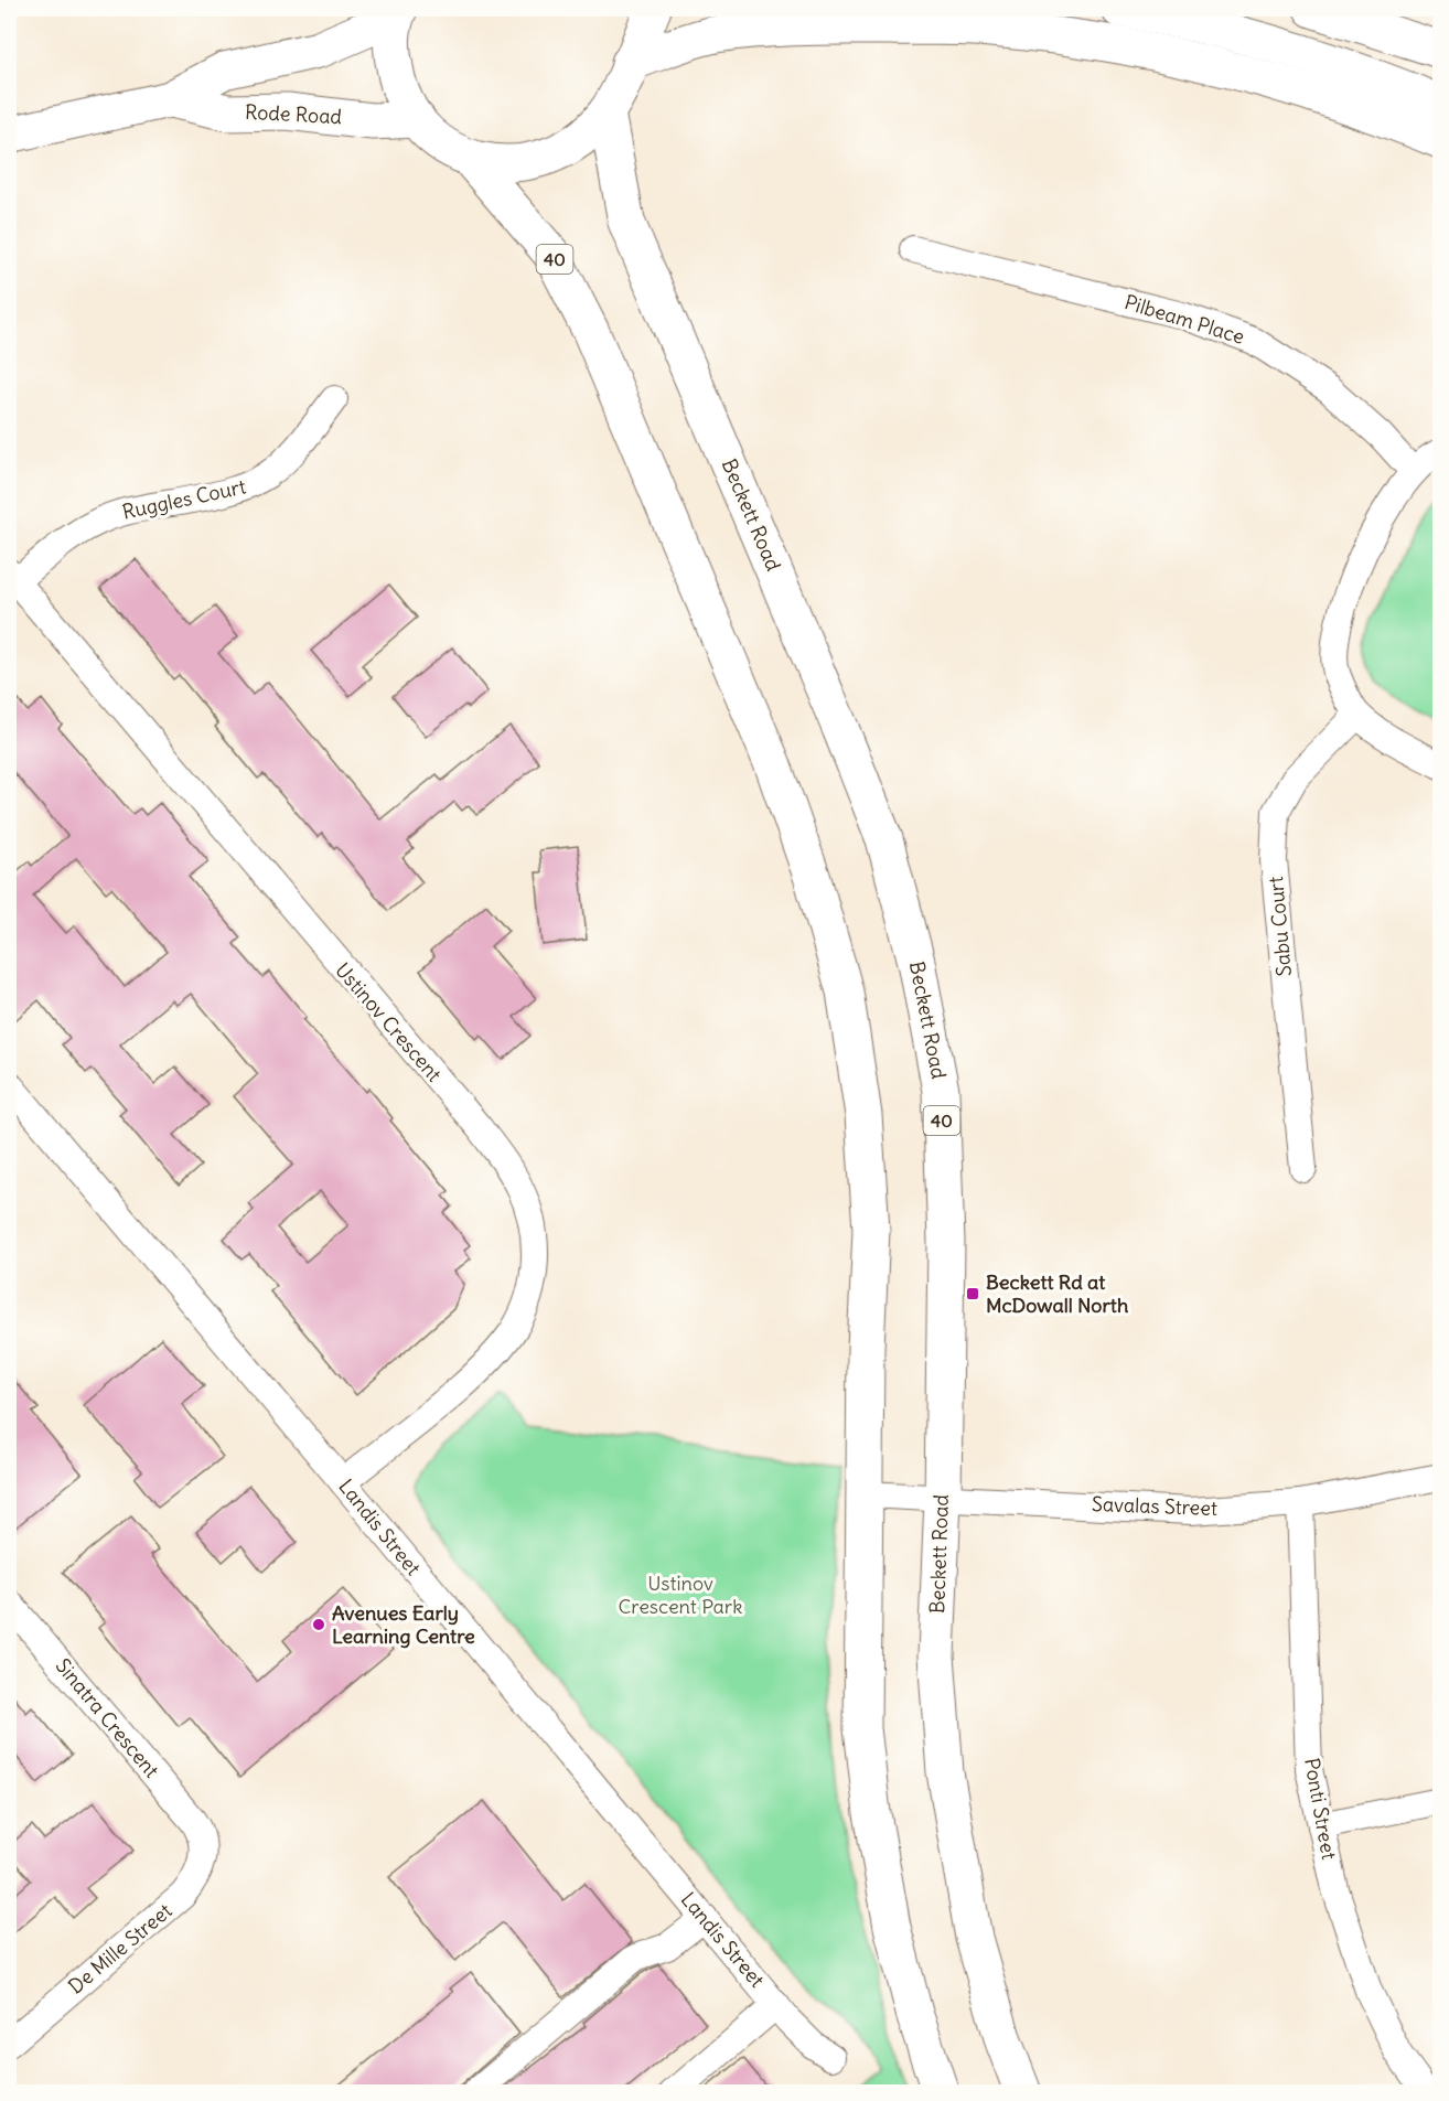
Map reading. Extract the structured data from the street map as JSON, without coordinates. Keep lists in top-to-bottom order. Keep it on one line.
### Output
{"streets":{"main road":["Rode Road","40","Beckett Road"],"street":["Pilbeam Place","Ruggles Court","Sabu Court","Ustinov Crescent","Savalas Street","Landis Street","Sinatra Crescent","Ponti Street","De Mille Street"]},"crossings":[["Rode Road","40"],["40","Beckett Road"],["40","Savalas Street"],["Ruggles Court","Ustinov Crescent"],["Beckett Road","Savalas Street"],["Ustinov Crescent","Landis Street"],["Savalas Street","Ponti Street"],["Sinatra Crescent","De Mille Street"]],"parks":["Ustinov Crescent Park"],"places":{"transit":["Beckett Rd at McDowall North"],"other":["Avenues Early Learning Centre"]}}
